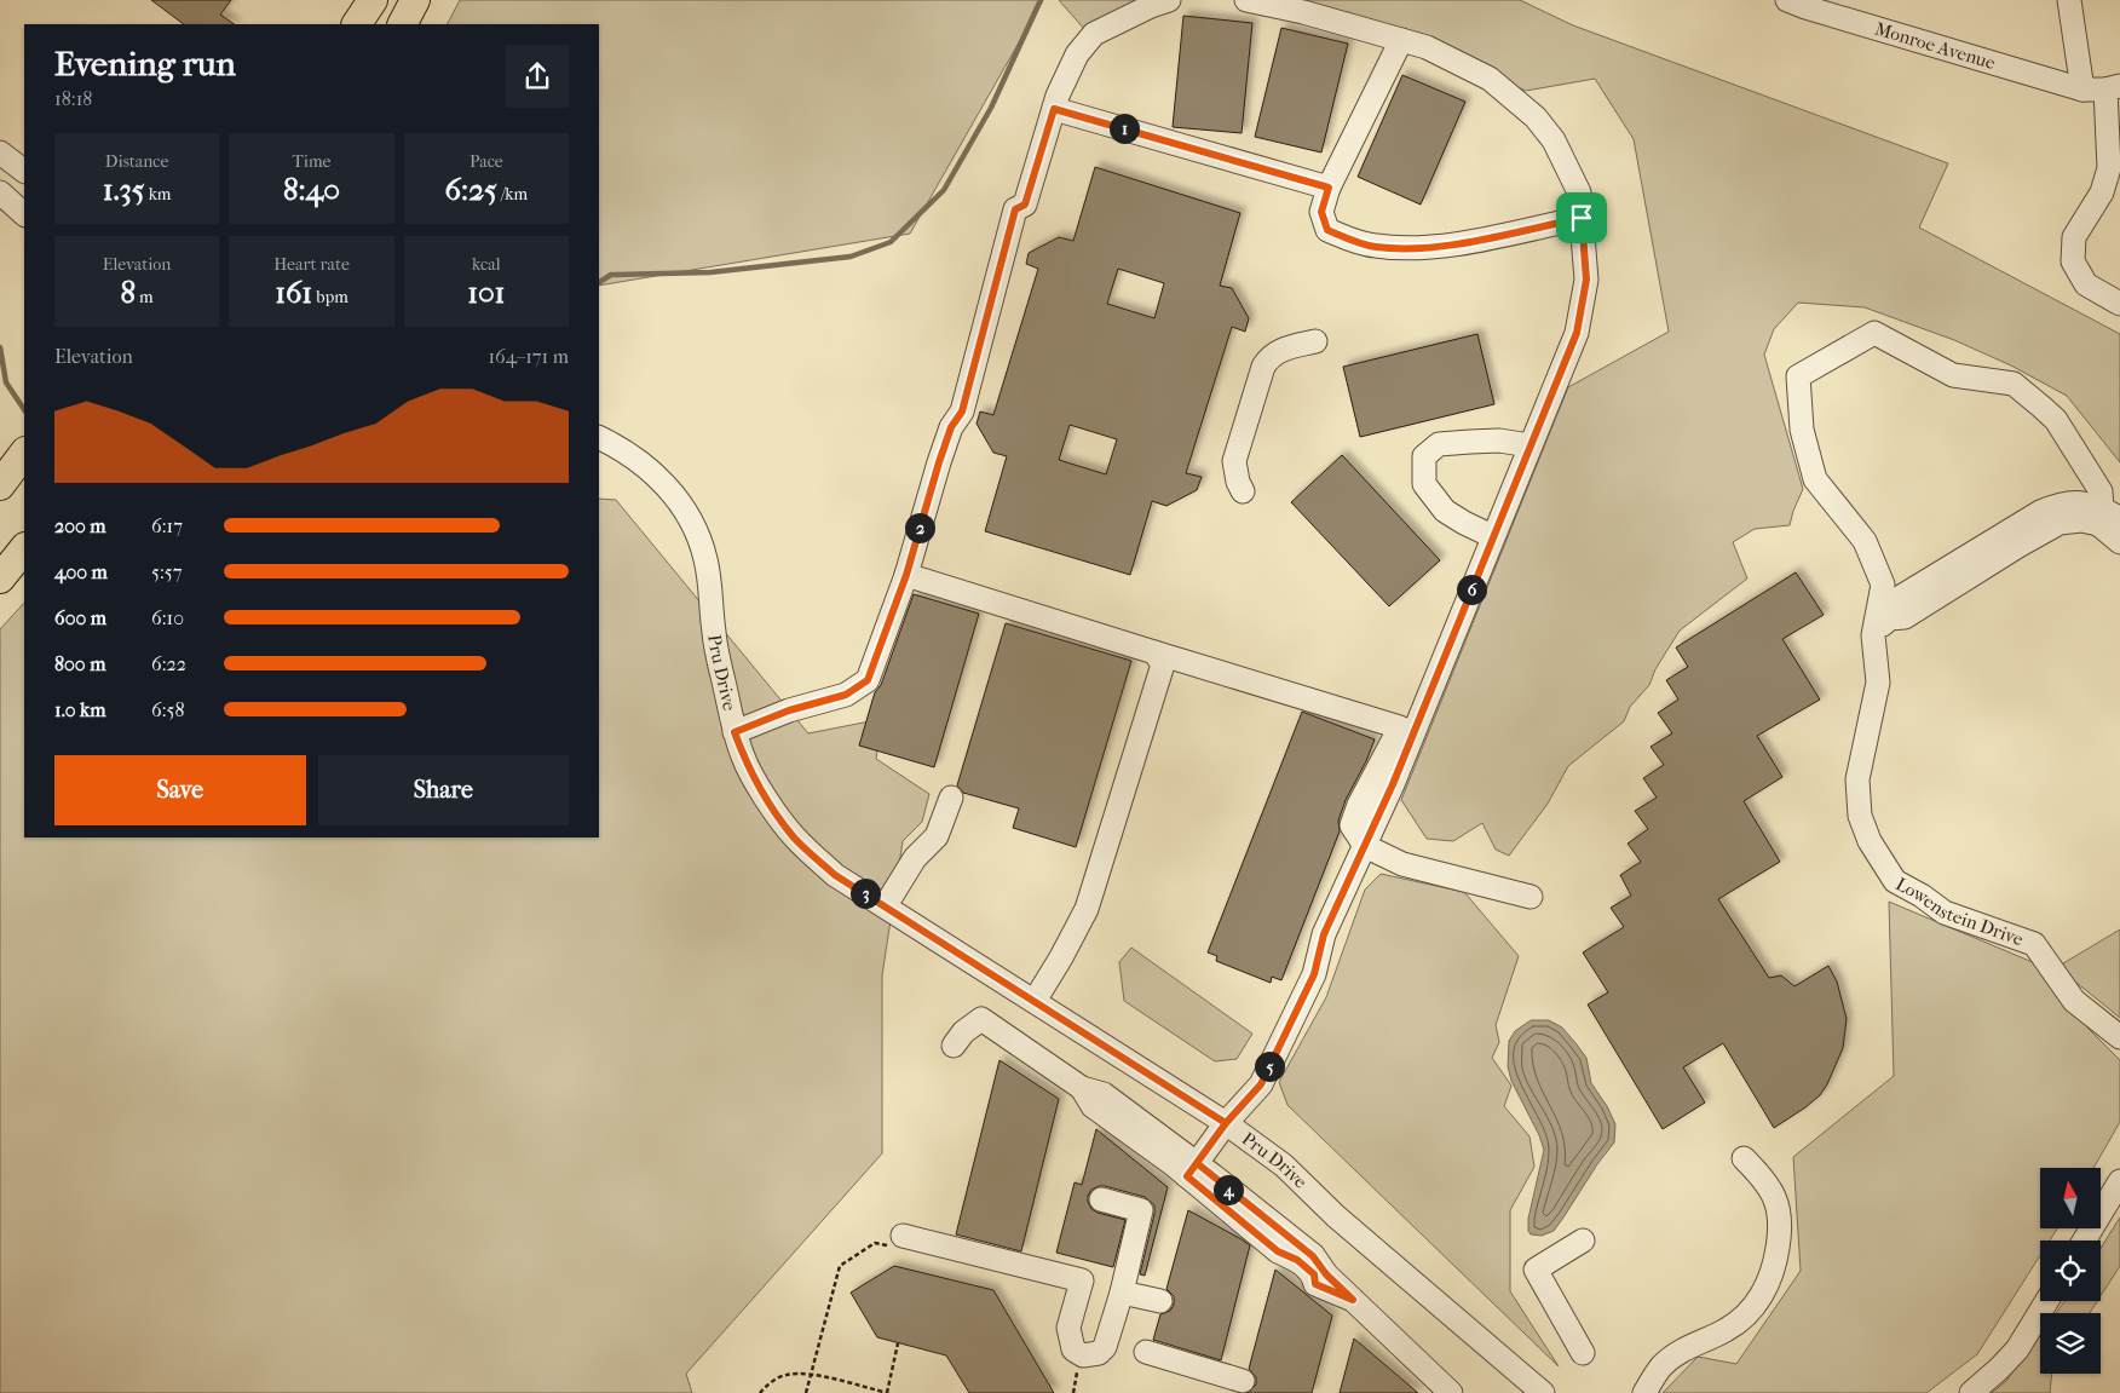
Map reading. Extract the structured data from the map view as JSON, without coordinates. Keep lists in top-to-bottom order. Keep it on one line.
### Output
{"streets":{"street":["Monroe Avenue","Pru Drive","Lowenstein Drive"]},"north":"top","page":{"heading":["Evening run","18:18"],"pins":["1","2","6","3","5","4"],"stats":[["Distance","1.35 km"],["Time","8:40"],["Pace","6:25 /km"],["Elevation","8 m"],["Heart rate","161 bpm"],["kcal","101"]],"chart":["Elevation","164–171 m"],"list":[{"name":"200 m","note":"6:17"},{"name":"400 m","note":"5:57"},{"name":"600 m","note":"6:10"},{"name":"800 m","note":"6:22"},{"name":"1.0 km","note":"6:58"}],"buttons":["Save","Share"]}}
